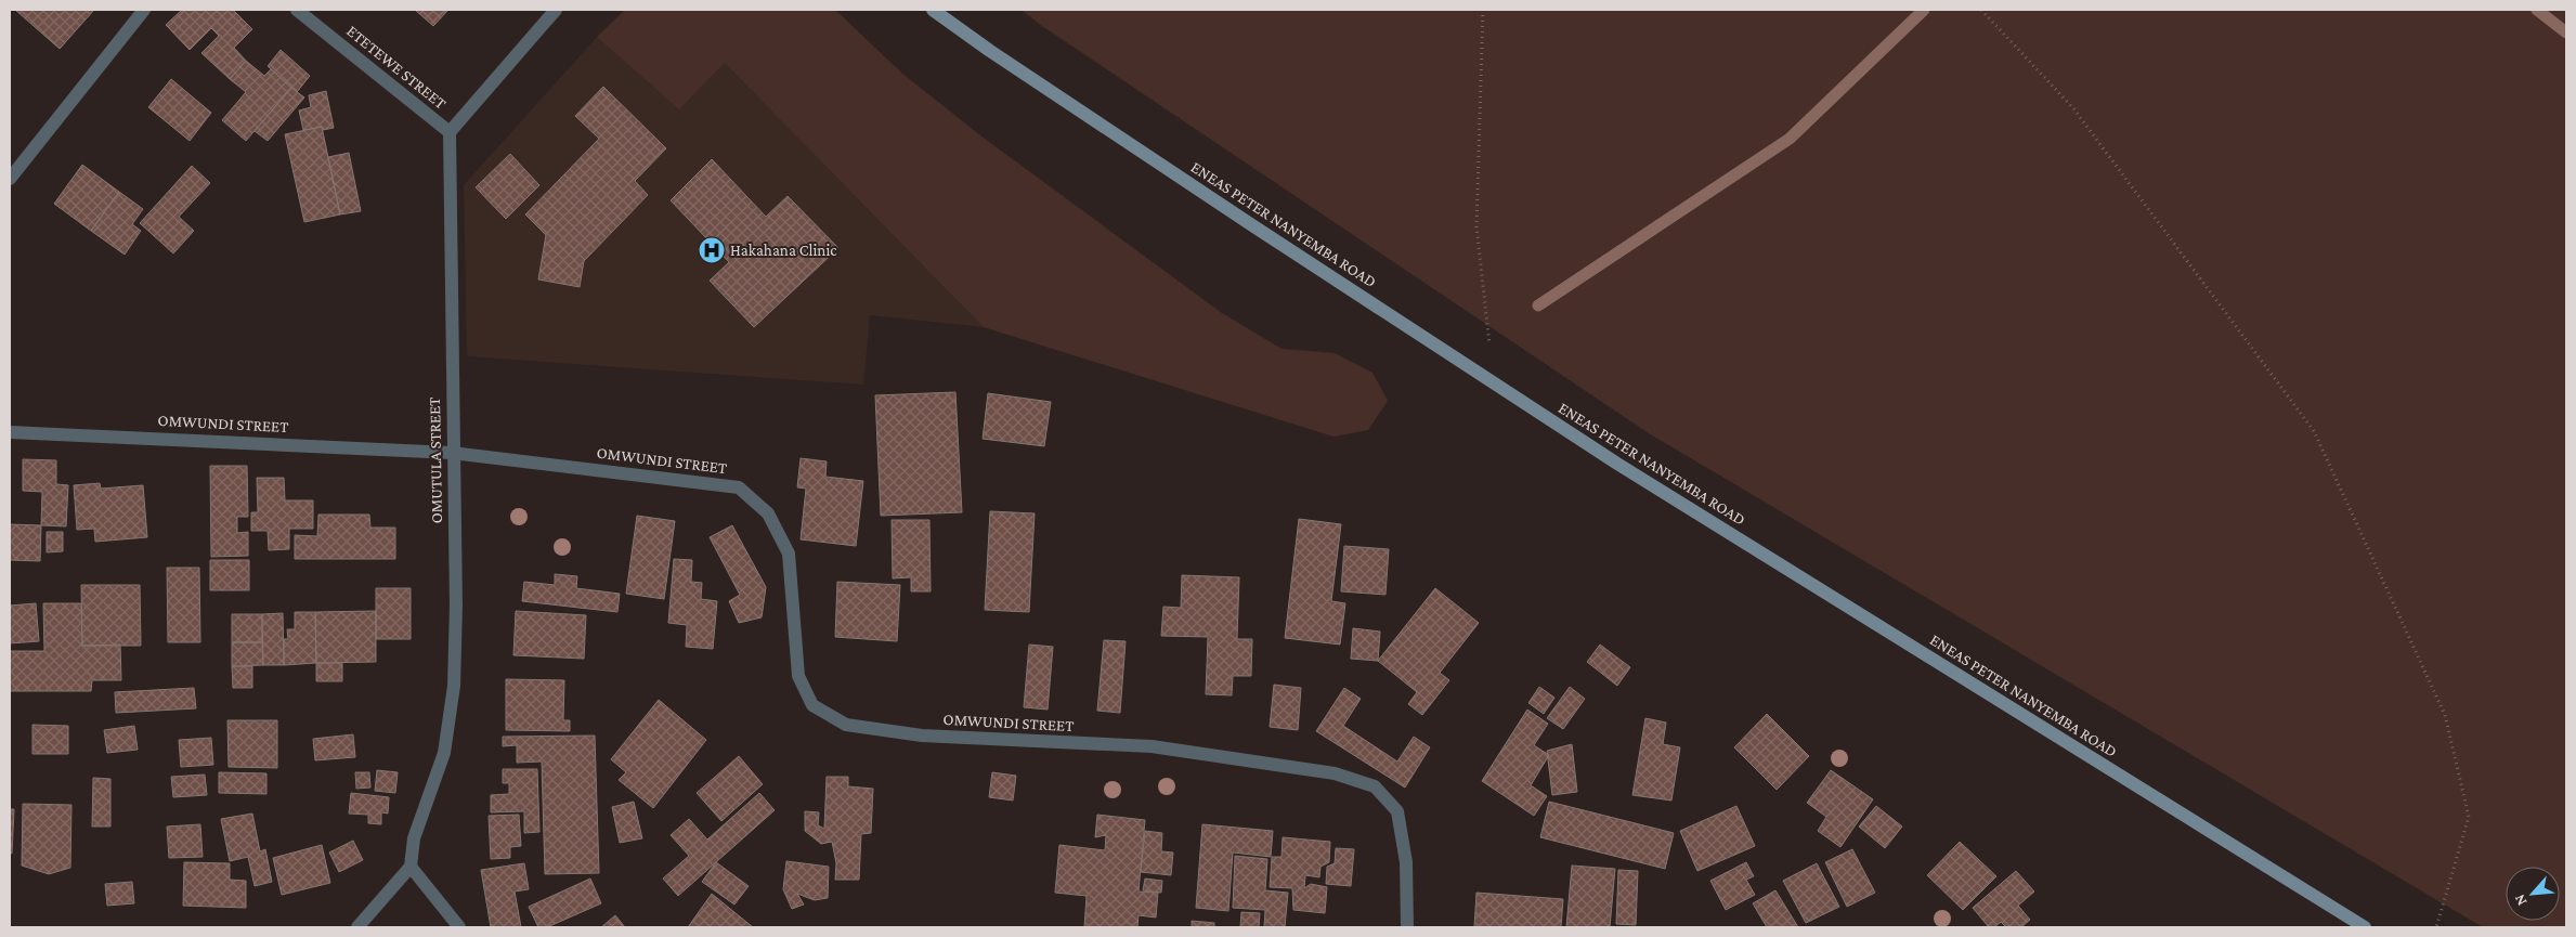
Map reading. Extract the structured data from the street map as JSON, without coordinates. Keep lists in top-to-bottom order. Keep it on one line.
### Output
{"streets":{"main road":["ENEAS PETER NANYEMBA ROAD"],"street":["ETETEWE STREET","OMWUNDI STREET","OMUTULA STREET"]},"crossings":[["ETETEWE STREET","OMUTULA STREET"],["OMWUNDI STREET","OMUTULA STREET"]],"places":{"hospital":["Hakahana Clinic"]},"north":"bottom left"}
